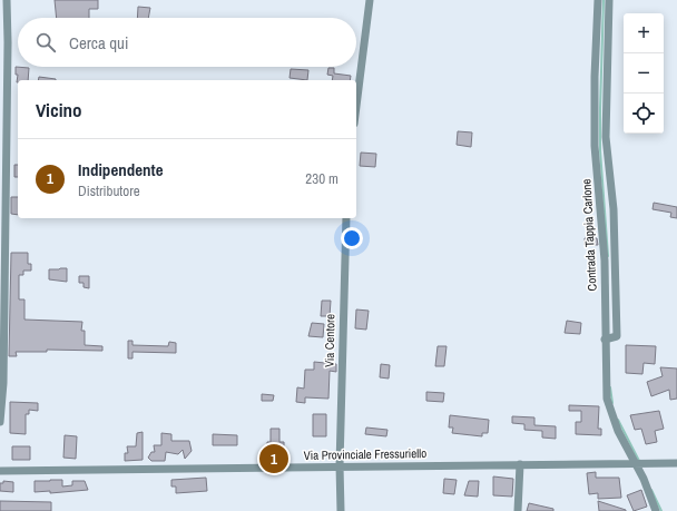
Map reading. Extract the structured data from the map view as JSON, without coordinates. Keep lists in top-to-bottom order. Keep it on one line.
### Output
{"streets":{"street":["Contrada Tappia Carlone","Via Centore","Via Provinciale Fressuriello"]},"crossings":[["Contrada Tappia Carlone","Via Provinciale Fressuriello"],["Via Centore","Via Provinciale Fressuriello"]],"page":{"map_buttons":["+","−"],"search":"Cerca qui","heading":"Vicino","list":[{"mark":"1","name":"Indipendente","note":"Distributore","value":"230 m"}],"pins":"1"}}
